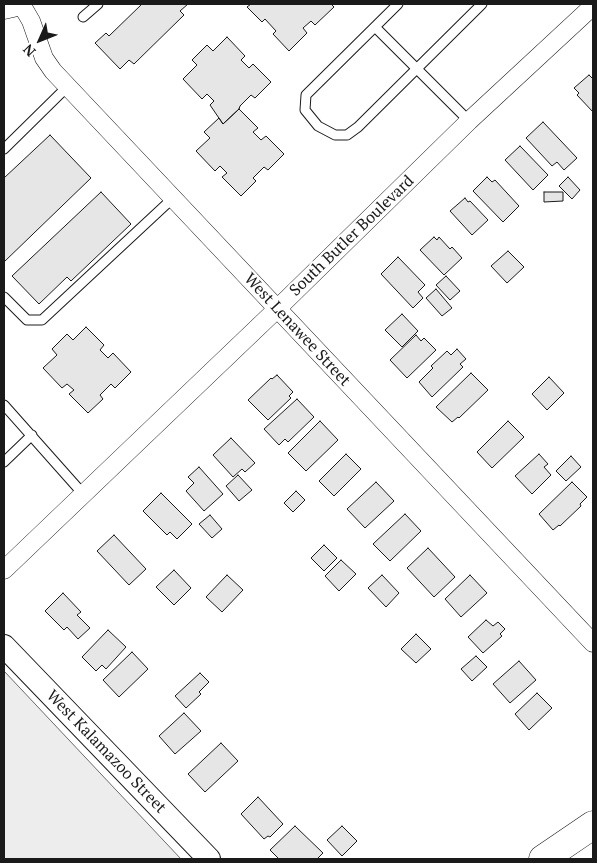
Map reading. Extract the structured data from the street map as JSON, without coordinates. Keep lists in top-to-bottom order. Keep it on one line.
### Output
{"streets":{"street":["South Butler Boulevard","West Lenawee Street","West Kalamazoo Street"]},"crossings":[["South Butler Boulevard","West Lenawee Street"]],"north":"bottom left"}
